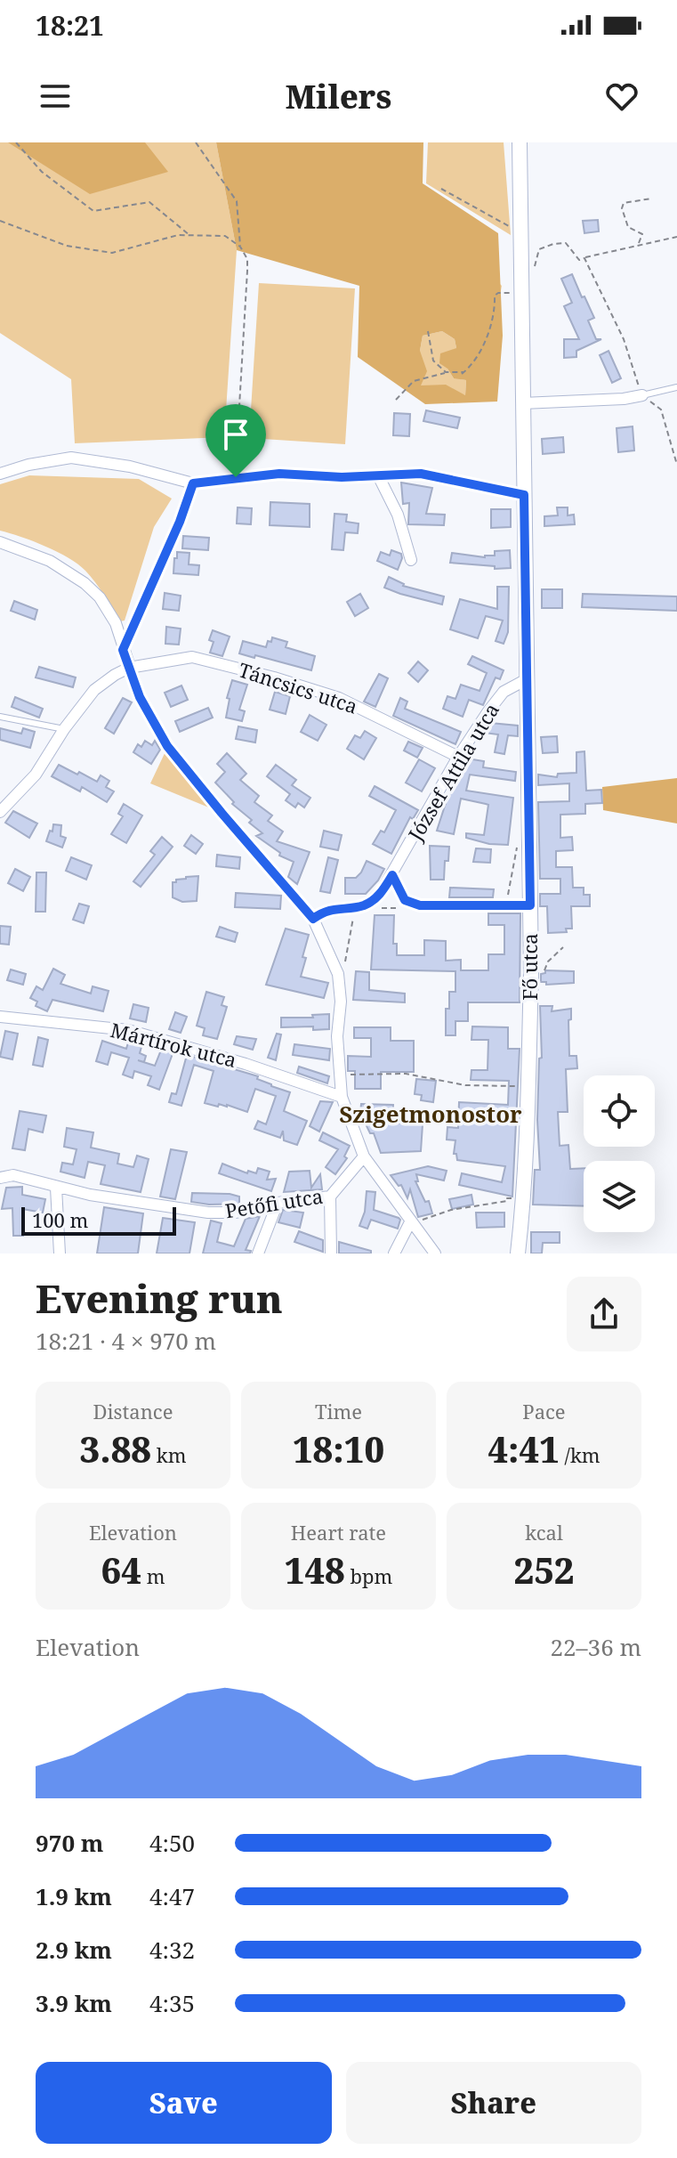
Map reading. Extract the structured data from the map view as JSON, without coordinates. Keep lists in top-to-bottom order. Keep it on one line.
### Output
{"streets":{"main road":["Fő utca"],"street":["Táncsics utca","József Attila utca","Mártírok utca","Petőfi utca"]},"crossings":[["Táncsics utca","József Attila utca"],["József Attila utca","Fő utca"]],"districts":["Szigetmonostor"],"scale_bar":"100 m","page":{"status":"18:21","header":"Milers","scale":"100 m","heading":["Evening run","18:21 · 4 × 970 m"],"stats":[["Distance","3.88 km"],["Time","18:10"],["Pace","4:41 /km"],["Elevation","64 m"],["Heart rate","148 bpm"],["kcal","252"]],"chart":["Elevation","22–36 m"],"list":[{"name":"970 m","note":"4:50"},{"name":"1.9 km","note":"4:47"},{"name":"2.9 km","note":"4:32"},{"name":"3.9 km","note":"4:35"}],"buttons":["Save","Share"]}}
